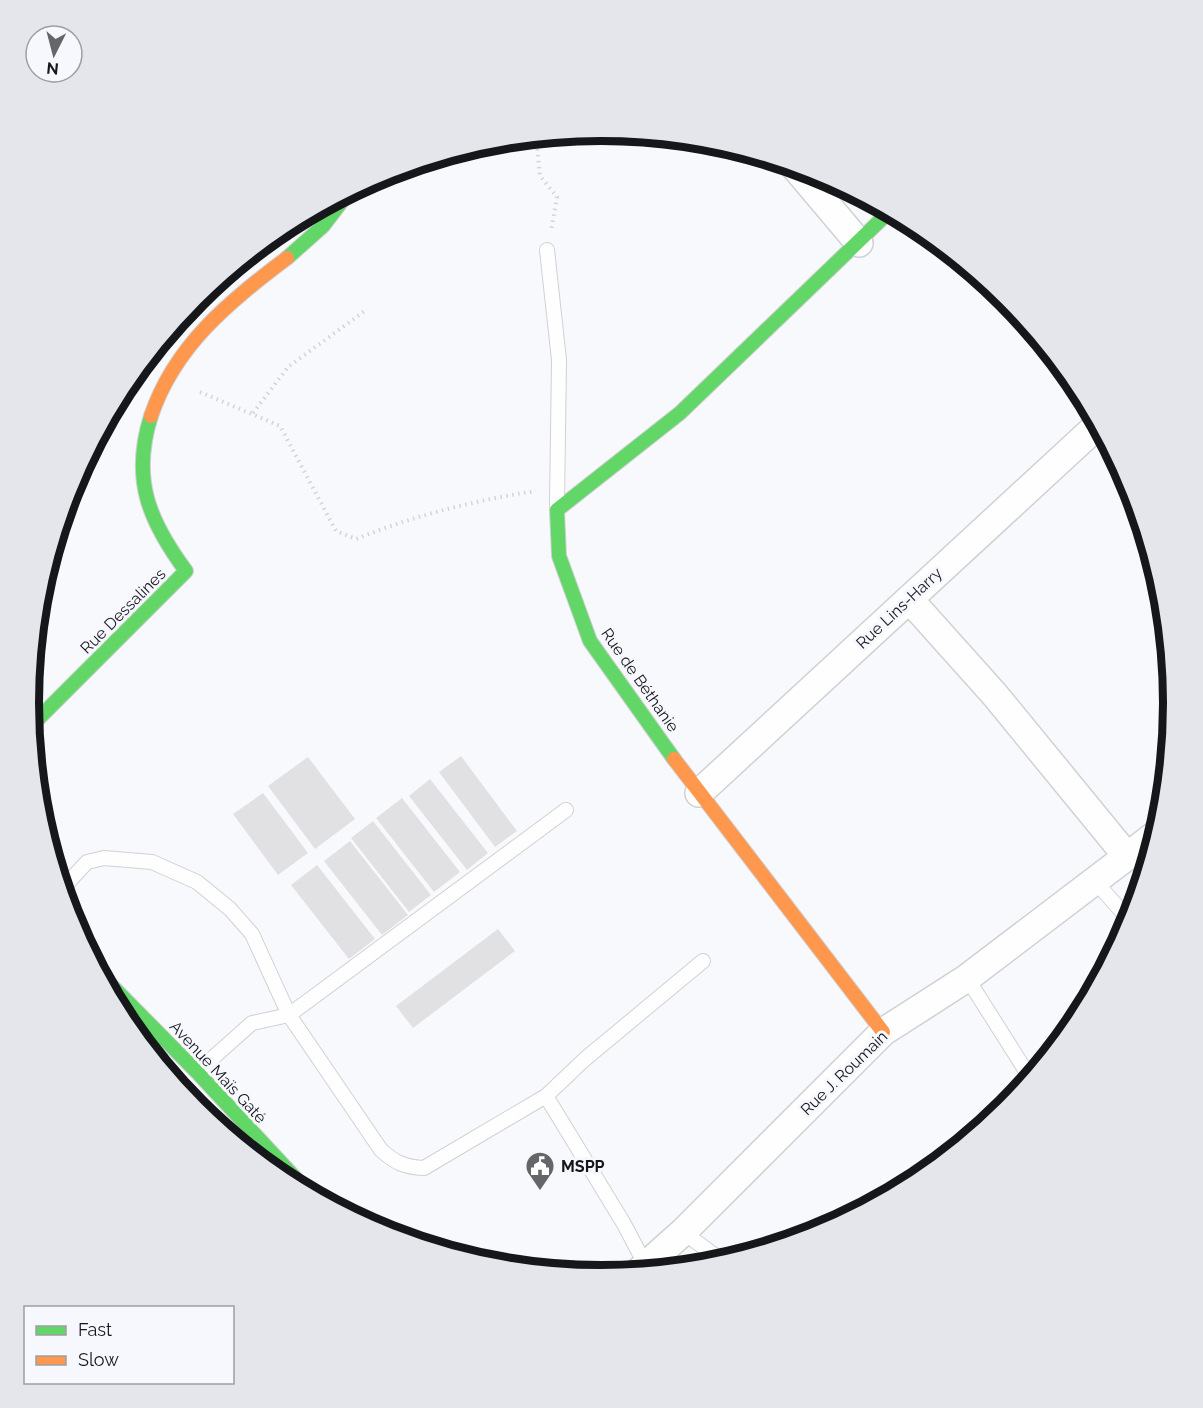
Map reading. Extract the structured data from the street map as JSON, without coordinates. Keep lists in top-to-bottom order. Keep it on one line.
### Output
{"streets":{"street":["Rue Lins-Harry","Rue Dessalines","Rue de Béthanie","Avenue Maïs Gaté","Rue J. Roumain"]},"crossings":[["Rue Lins-Harry","Rue de Béthanie"],["Rue de Béthanie","Rue J. Roumain"]],"places":{"public building":["MSPP"]},"legend":["Fast","Slow"],"north":"bottom"}
